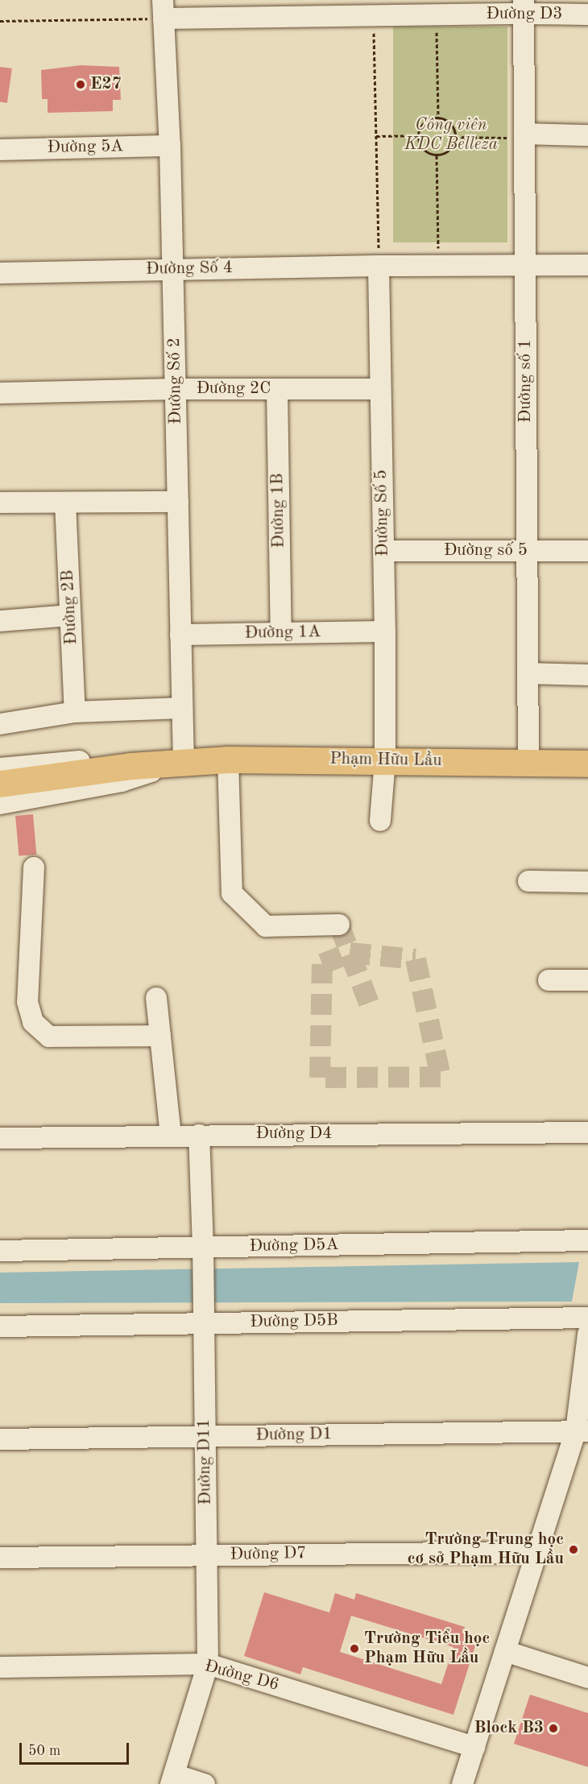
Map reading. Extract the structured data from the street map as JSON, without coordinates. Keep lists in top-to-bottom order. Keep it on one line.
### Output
{"streets":{"main road":["Phạm Hữu Lầu"],"street":["Đường D3","Đường 5A","Đường Số 4","Đường Số 2","Đường số 1","Đường 2C","Đường 1B","Đường Số 5","Đường số 5","Đường 2B","Đường 1A","Đường D4","Đường D5A","Đường D5B","Đường D1","Đường D11","Đường D7","Đường D6"]},"crossings":[["Đường D3","Đường Số 2"],["Đường D3","Đường số 1"],["Đường 5A","Đường Số 2"],["Đường Số 4","Đường Số 2"],["Đường Số 4","Đường Số 5"],["Đường Số 2","Đường 2C"],["Đường Số 2","Đường 1A"],["Đường Số 2","Phạm Hữu Lầu"],["Đường số 1","Đường số 5"],["Đường số 1","Phạm Hữu Lầu"],["Đường 2C","Đường 1B"],["Đường 2C","Đường Số 5"],["Đường 1B","Đường 1A"],["Đường Số 5","Đường số 5"],["Đường Số 5","Đường 1A"],["Đường Số 5","Phạm Hữu Lầu"],["Đường D4","Đường D11"],["Đường D5A","Đường D11"],["Đường D5B","Đường D11"],["Đường D1","Đường D11"],["Đường D11","Đường D7"],["Đường D11","Đường D6"]],"parks":["Công viên KDC Belleza"],"places":["E27","Trường Trung học cơ sở Phạm Hữu Lầu","Trường Tiểu học Phạm Hữu Lầu","Block B3"],"scale_bar":"50 m"}
